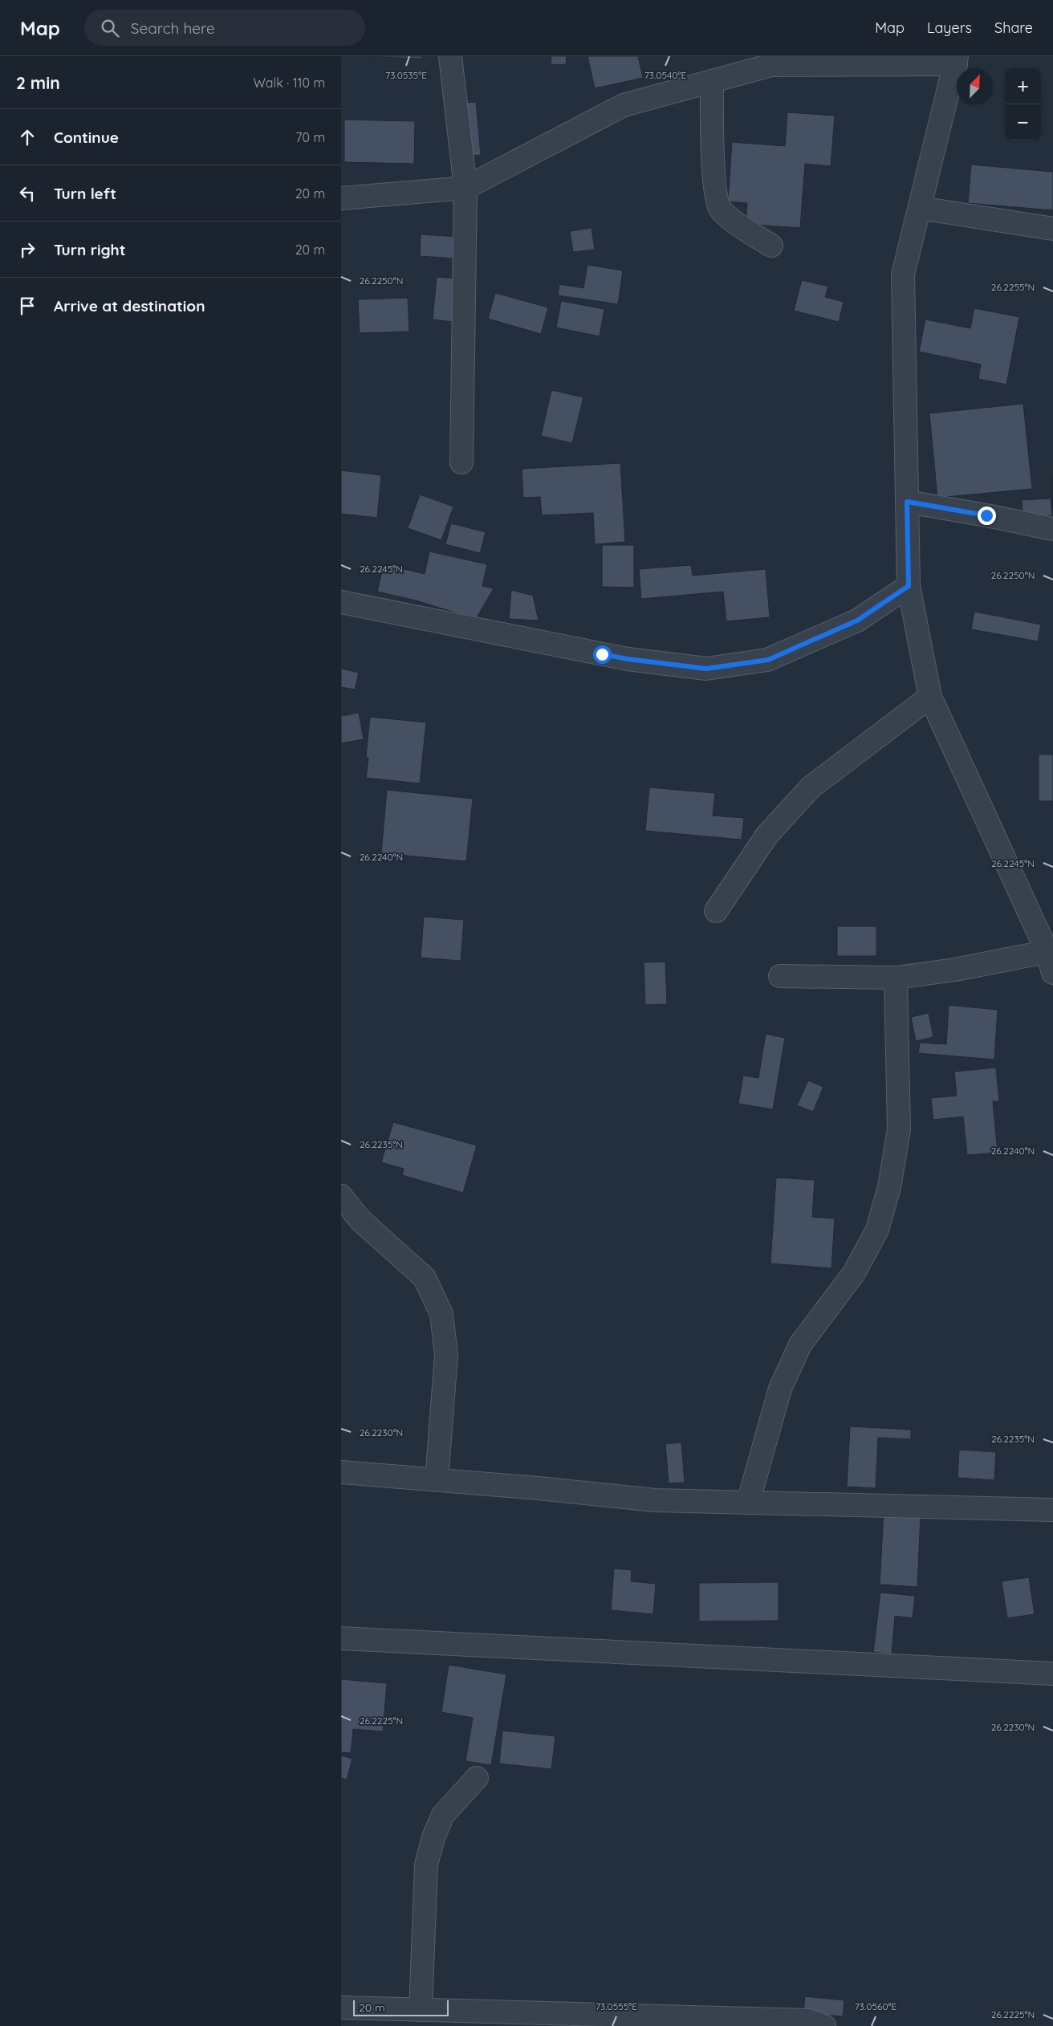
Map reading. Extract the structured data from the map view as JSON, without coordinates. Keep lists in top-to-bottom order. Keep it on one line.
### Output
{"scale_bar":"20 m","north":"top right","page":{"header":"Map","search":"Search here","nav":["Map","Layers","Share"],"heading":["2 min","Walk · 110 m"],"map_buttons":["+","−"],"list":[["Continue","70 m"],["Turn left","20 m"],["Turn right","20 m"],"Arrive at destination"],"scale":"20 m"},"coordinates":["73.0535°E","73.0540°E","26.2250°N","26.2255°N","26.2245°N","26.2240°N","26.2235°N","26.2230°N","26.2225°N","73.0555°E","73.0560°E"]}
